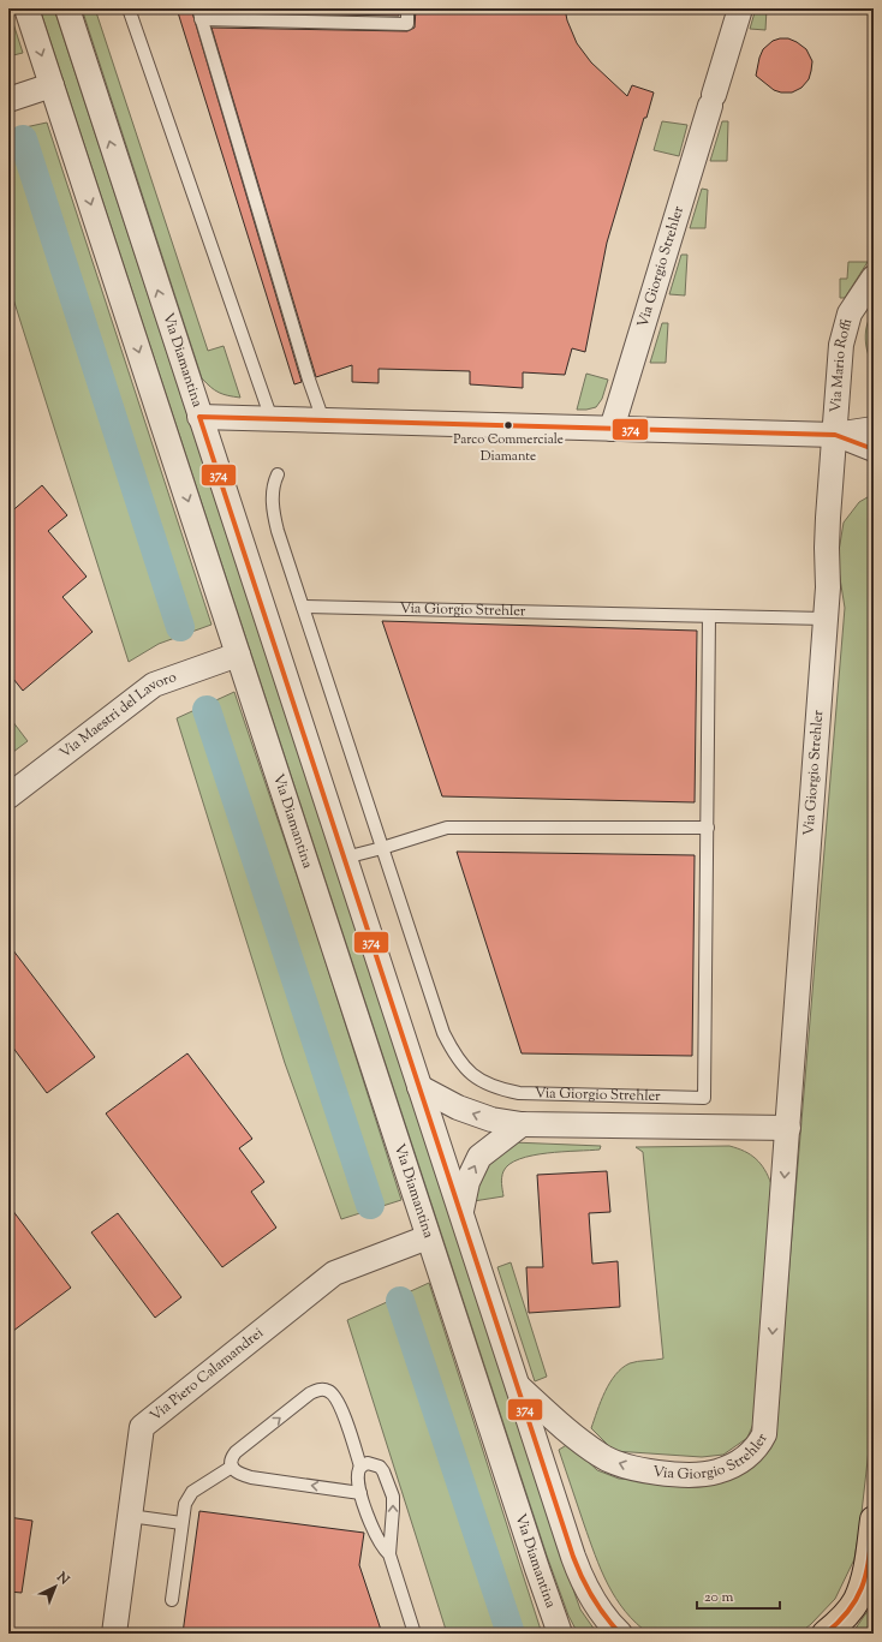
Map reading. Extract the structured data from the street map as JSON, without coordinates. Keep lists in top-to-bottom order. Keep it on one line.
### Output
{"streets":{"street":["Via Giorgio Strehler","Via Diamantina","Via Mario Roffi","Via Maestri del Lavoro","Via Piero Calamandrei"]},"crossings":[["Via Giorgio Strehler","Via Diamantina"],["Via Giorgio Strehler","Via Mario Roffi"],["Via Diamantina","Via Maestri del Lavoro"],["Via Diamantina","Via Piero Calamandrei"]],"places":["Parco Commerciale Diamante"],"lines":["transit line 374"],"scale_bar":"20 m","north":"top right"}
